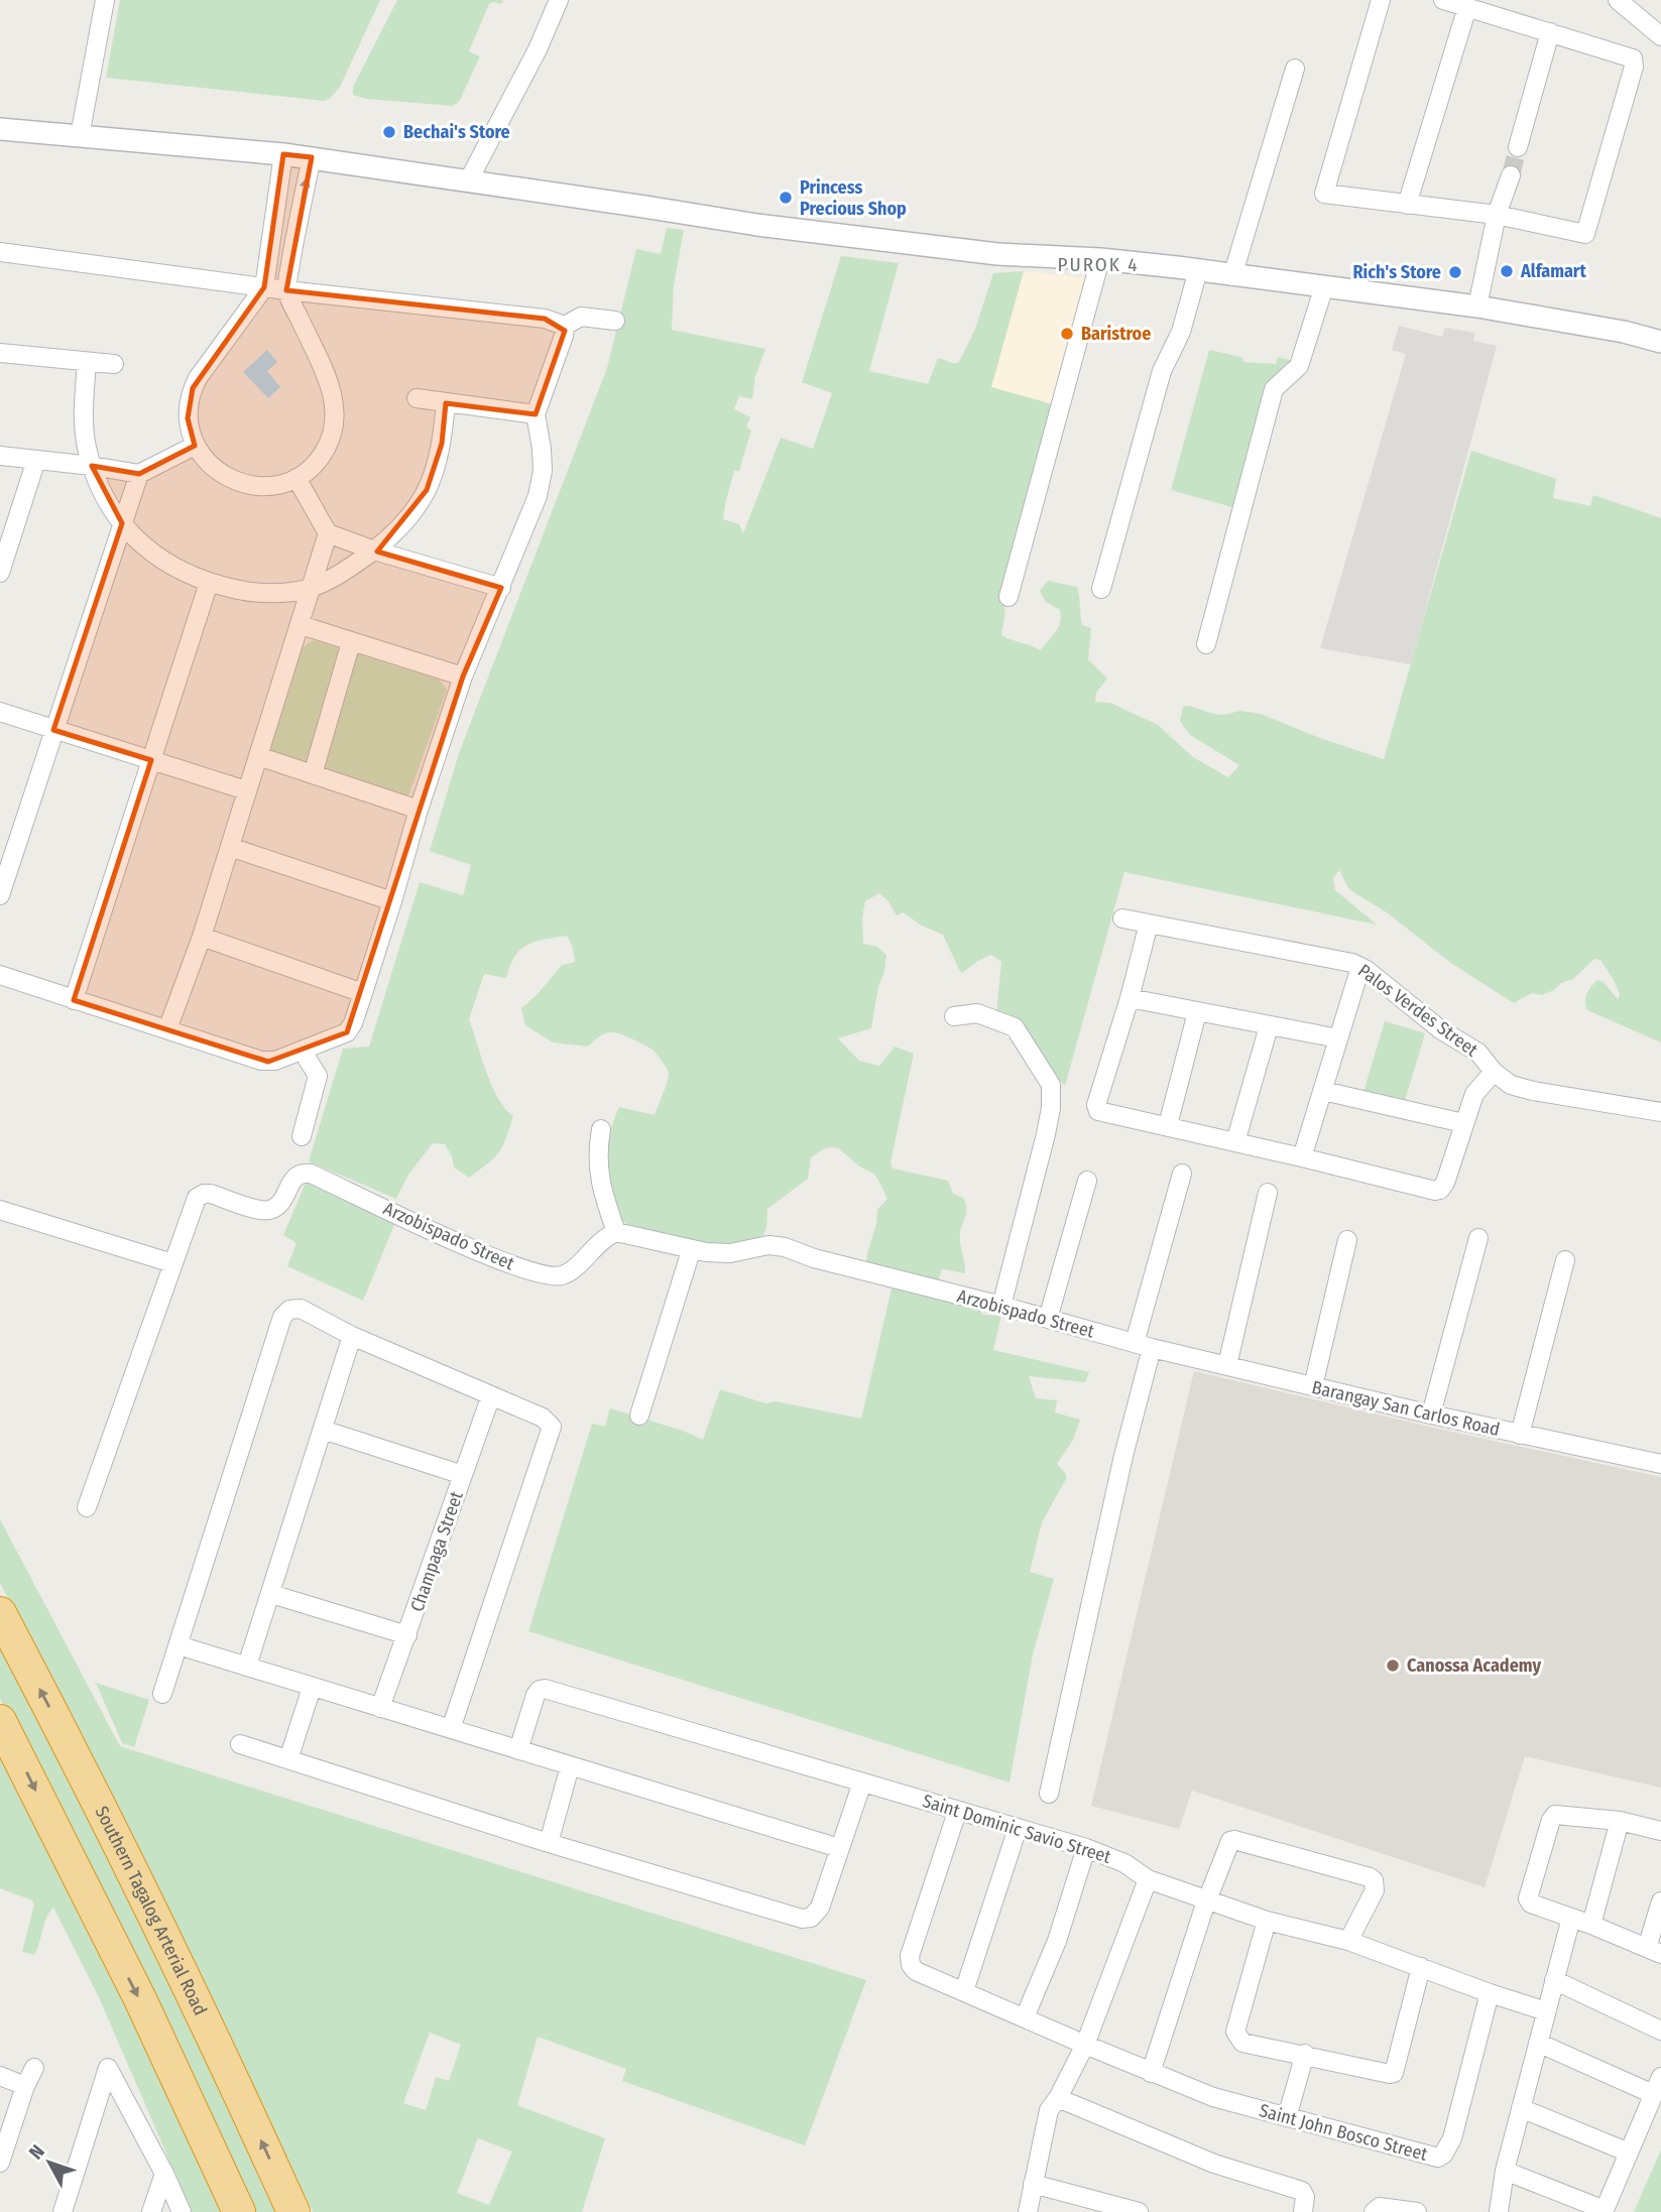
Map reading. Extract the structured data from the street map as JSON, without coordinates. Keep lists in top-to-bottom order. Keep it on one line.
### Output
{"streets":{"highway":["Southern Tagalog Arterial Road"],"street":["Palos Verdes Street","Arzobispado Street","Barangay San Carlos Road","Champaga Street","Saint Dominic Savio Street","Saint John Bosco Street"]},"crossings":[["Arzobispado Street","Barangay San Carlos Road"],["Saint Dominic Savio Street","Saint John Bosco Street"]],"districts":["PUROK 4"],"places":["Bechai's Store","Princess Precious Shop","Alfamart","Rich's Store","Baristroe","Canossa Academy"],"north":"top left"}
